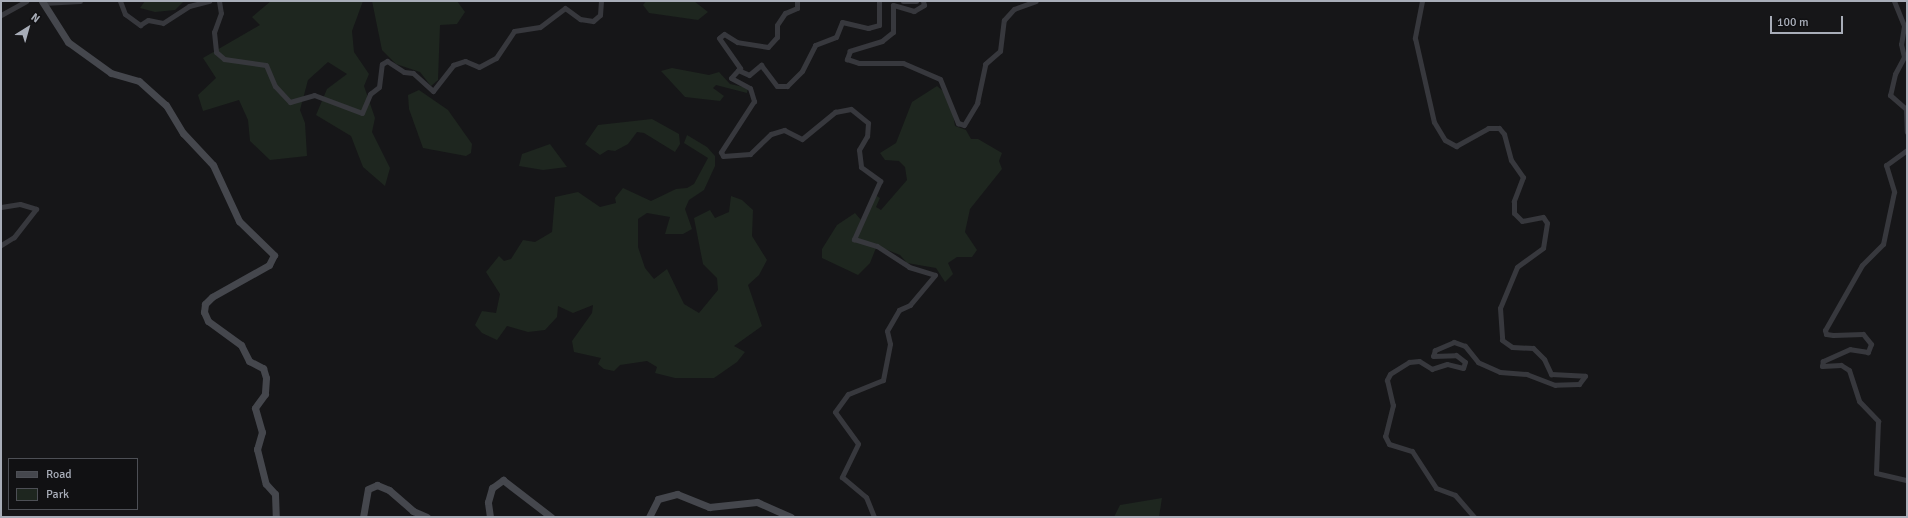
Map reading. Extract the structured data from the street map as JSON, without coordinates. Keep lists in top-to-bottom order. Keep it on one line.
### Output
{"legend":["Road","Park"],"scale_bar":"100 m","north":"top right"}
